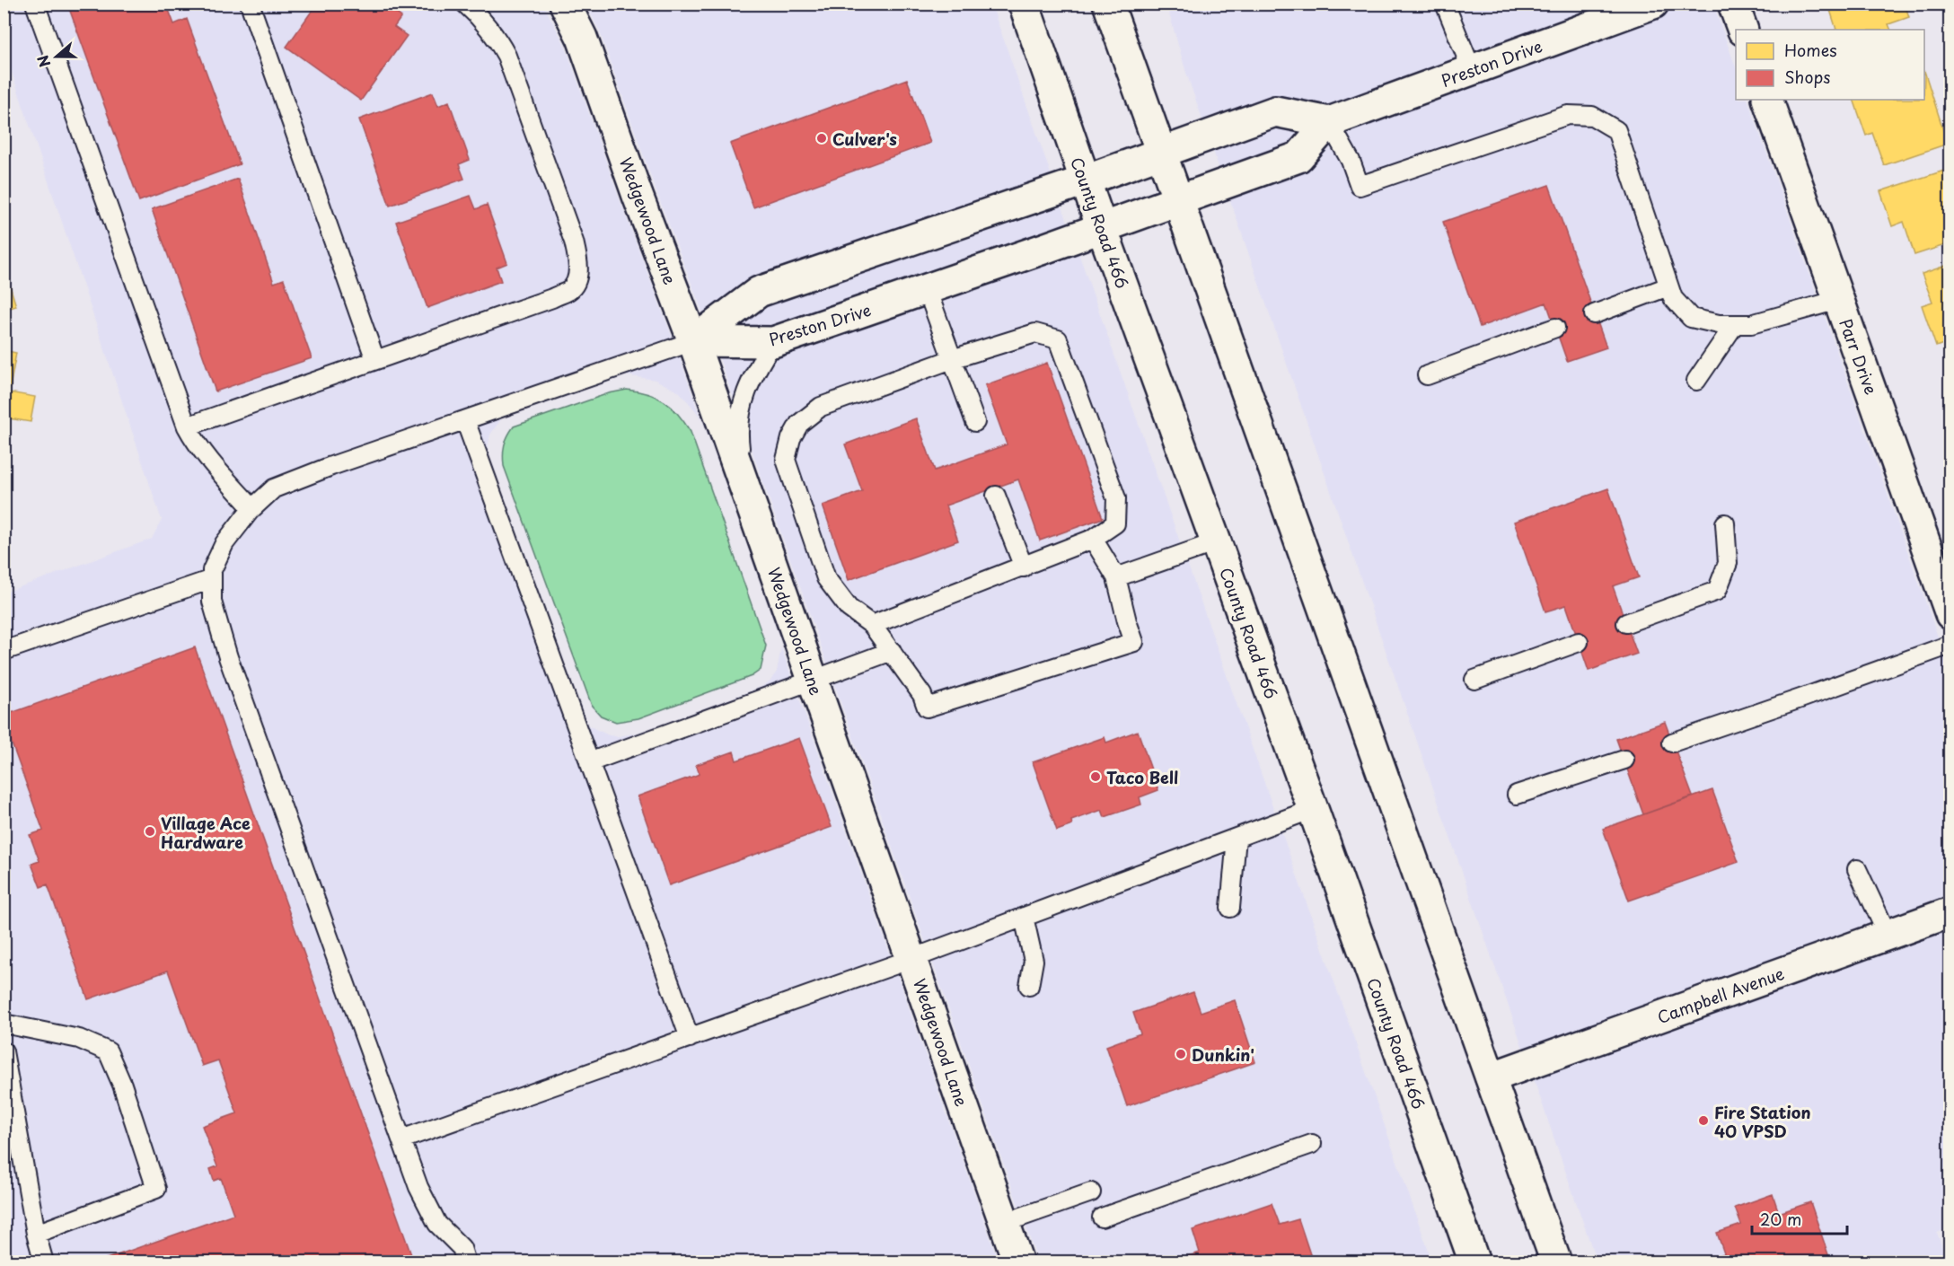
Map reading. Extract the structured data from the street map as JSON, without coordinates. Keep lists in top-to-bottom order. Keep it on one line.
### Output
{"streets":{"street":["Preston Drive","Wedgewood Lane","County Road 466","Parr Drive","Campbell Avenue"]},"crossings":[["Preston Drive","Wedgewood Lane"],["Preston Drive","County Road 466"]],"places":["Culver's","Taco Bell","Village Ace Hardware","Dunkin'","Fire Station 40 VPSD"],"legend":["Homes","Shops"],"scale_bar":"20 m","north":"left"}
